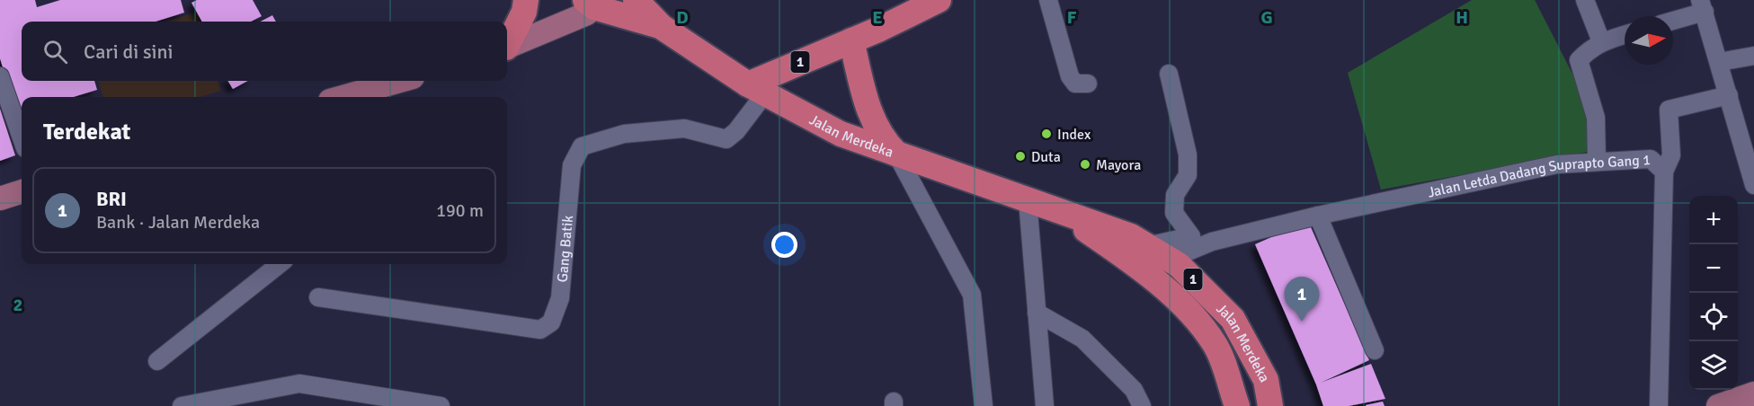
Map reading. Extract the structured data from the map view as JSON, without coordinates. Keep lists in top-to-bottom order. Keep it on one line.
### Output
{"streets":{"highway":["1","Jalan Merdeka"],"street":["Jalan Letda Dadang Suprapto Gang 1","Gang Batik"]},"crossings":[["1","Jalan Merdeka"],["1","Gang Batik"],["Jalan Merdeka","Jalan Letda Dadang Suprapto Gang 1"],["Jalan Merdeka","Gang Batik"]],"places":["Index","Duta","Mayora"],"north":"right","page":{"search":"Cari di sini","heading":"Terdekat","list":[{"mark":"1","name":"BRI","note":"Bank · Jalan Merdeka","value":"190 m"}],"map_buttons":["+","−"],"pins":"1"},"grid":{"columns":["D","E","F","G","H"],"rows":["2"]}}
